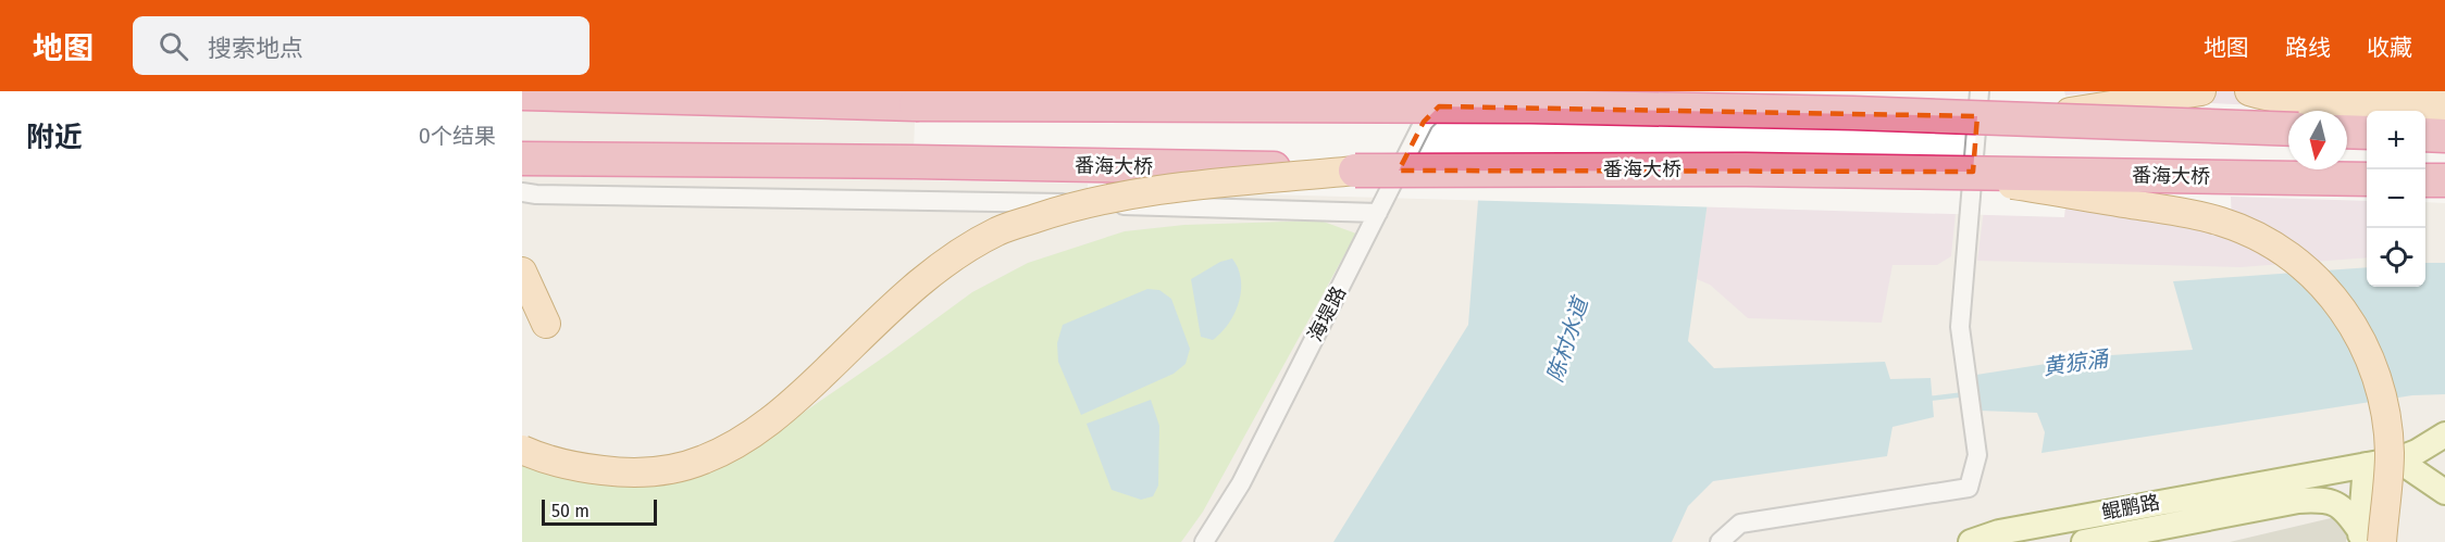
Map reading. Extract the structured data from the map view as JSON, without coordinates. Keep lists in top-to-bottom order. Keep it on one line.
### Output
{"streets":{"highway":["番海大桥"],"street":["海堤路","鲲鹏路"]},"water":["陈村水道","黄猄涌"],"scale_bar":"50 m","north":"bottom","page":{"header":"地图","search":"搜索地点","nav":["地图","路线","收藏"],"heading":["附近","0个结果"],"map_buttons":["+","−"],"scale":"50 m"}}
